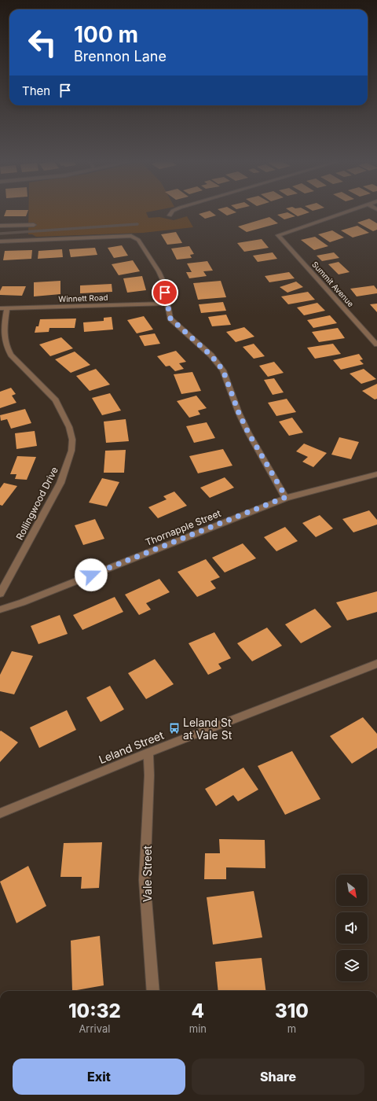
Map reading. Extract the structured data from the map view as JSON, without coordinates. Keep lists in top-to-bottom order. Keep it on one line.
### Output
{"streets":{"street":["Summit Avenue","Winnett Road","Rollingwood Drive","Thornapple Street","Leland Street","Vale Street"]},"crossings":[["Winnett Road","Rollingwood Drive"],["Leland Street","Vale Street"]],"places":{"bus stop":["Leland St at Vale St"]},"north":"bottom right","page":{"turn":["100 m","Brennon Lane"],"then":"Then","eta":["10:32","Arrival","4","min","310","m"],"buttons":["Exit","Share"]}}
